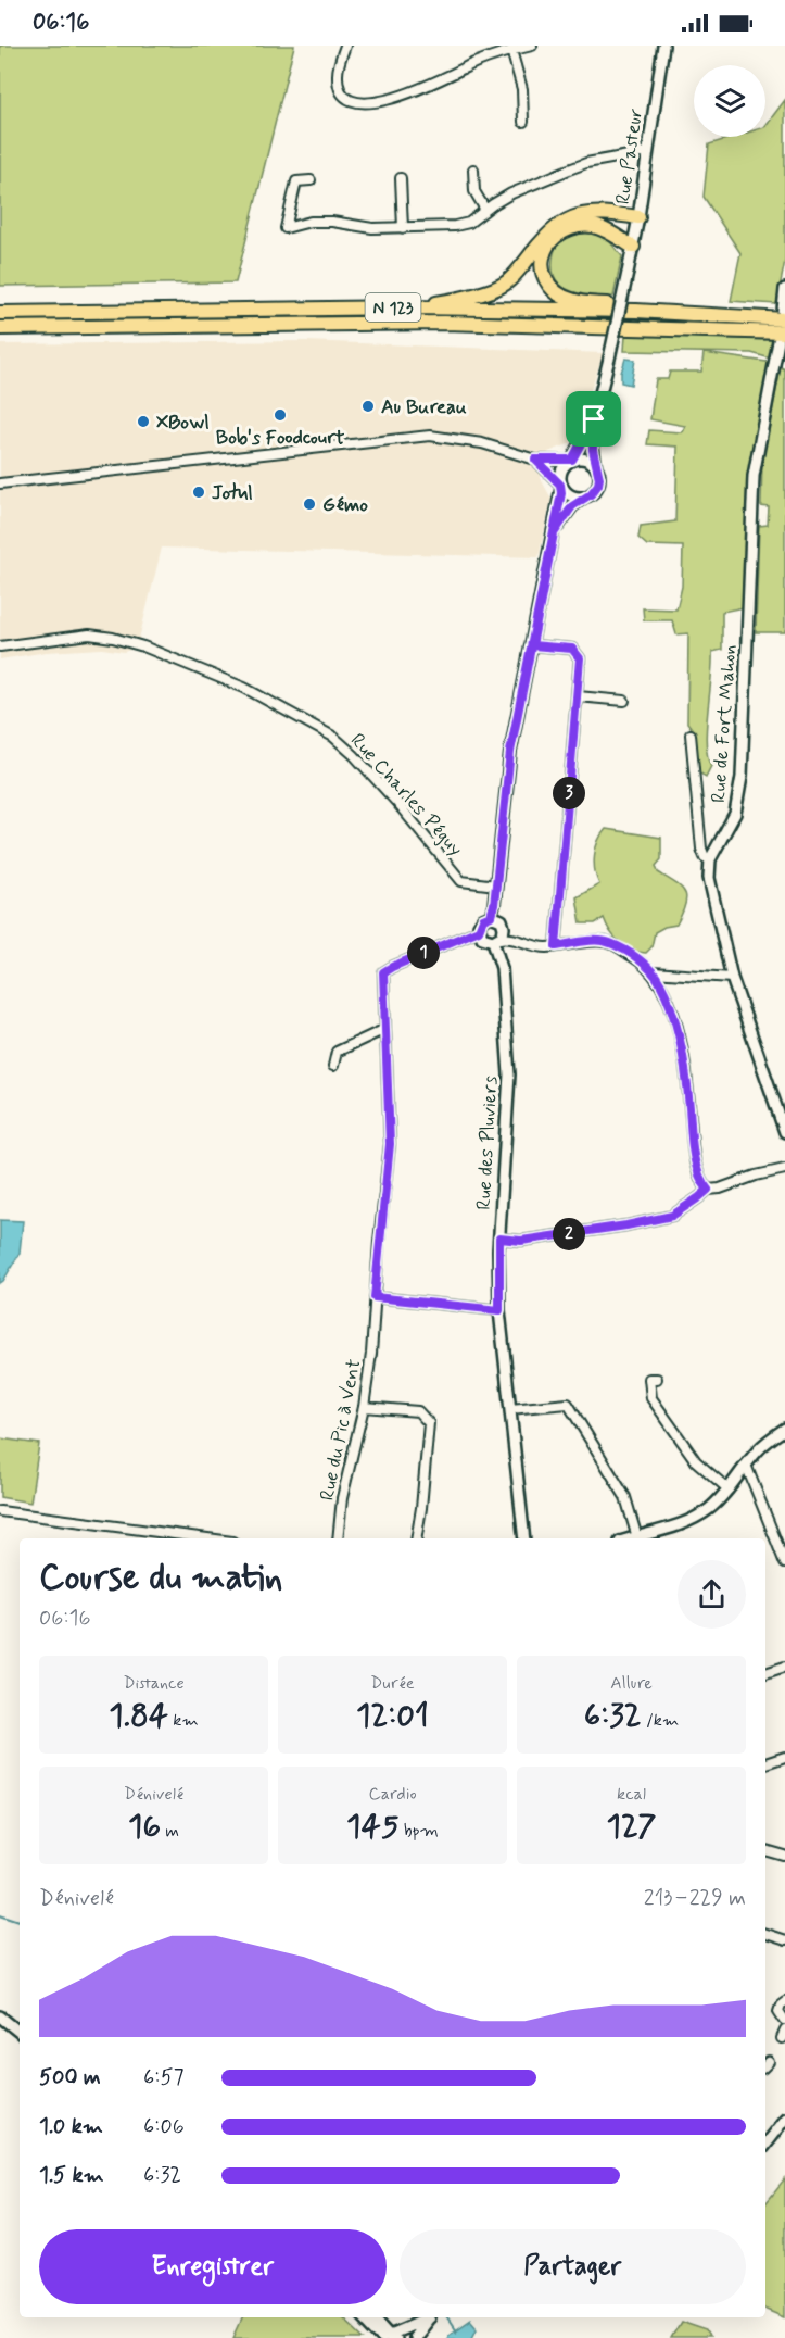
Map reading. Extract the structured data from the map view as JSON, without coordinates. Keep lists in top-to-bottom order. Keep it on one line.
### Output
{"streets":{"main road":["N 123"],"street":["Rue Pasteur","Rue de Fort Mahon","Rue Charles Péguy","Rue des Pluviers","Rue du Pic à Vent"]},"crossings":[["N 123","Rue de Fort Mahon"],["Rue des Pluviers","Rue du Pic à Vent"]],"places":["Au Bureau","Bob's Foodcourt","XBowl","Jotul","Gémo"],"page":{"status":"06:16","pins":["3","1","2"],"heading":["Course du matin","06:16"],"stats":[["Distance","1.84 km"],["Durée","12:01"],["Allure","6:32 /km"],["Dénivelé","16 m"],["Cardio","145 bpm"],["kcal","127"]],"chart":["Dénivelé","213–229 m"],"list":[{"name":"500 m","note":"6:57"},{"name":"1.0 km","note":"6:06"},{"name":"1.5 km","note":"6:32"}],"buttons":["Enregistrer","Partager"]}}
